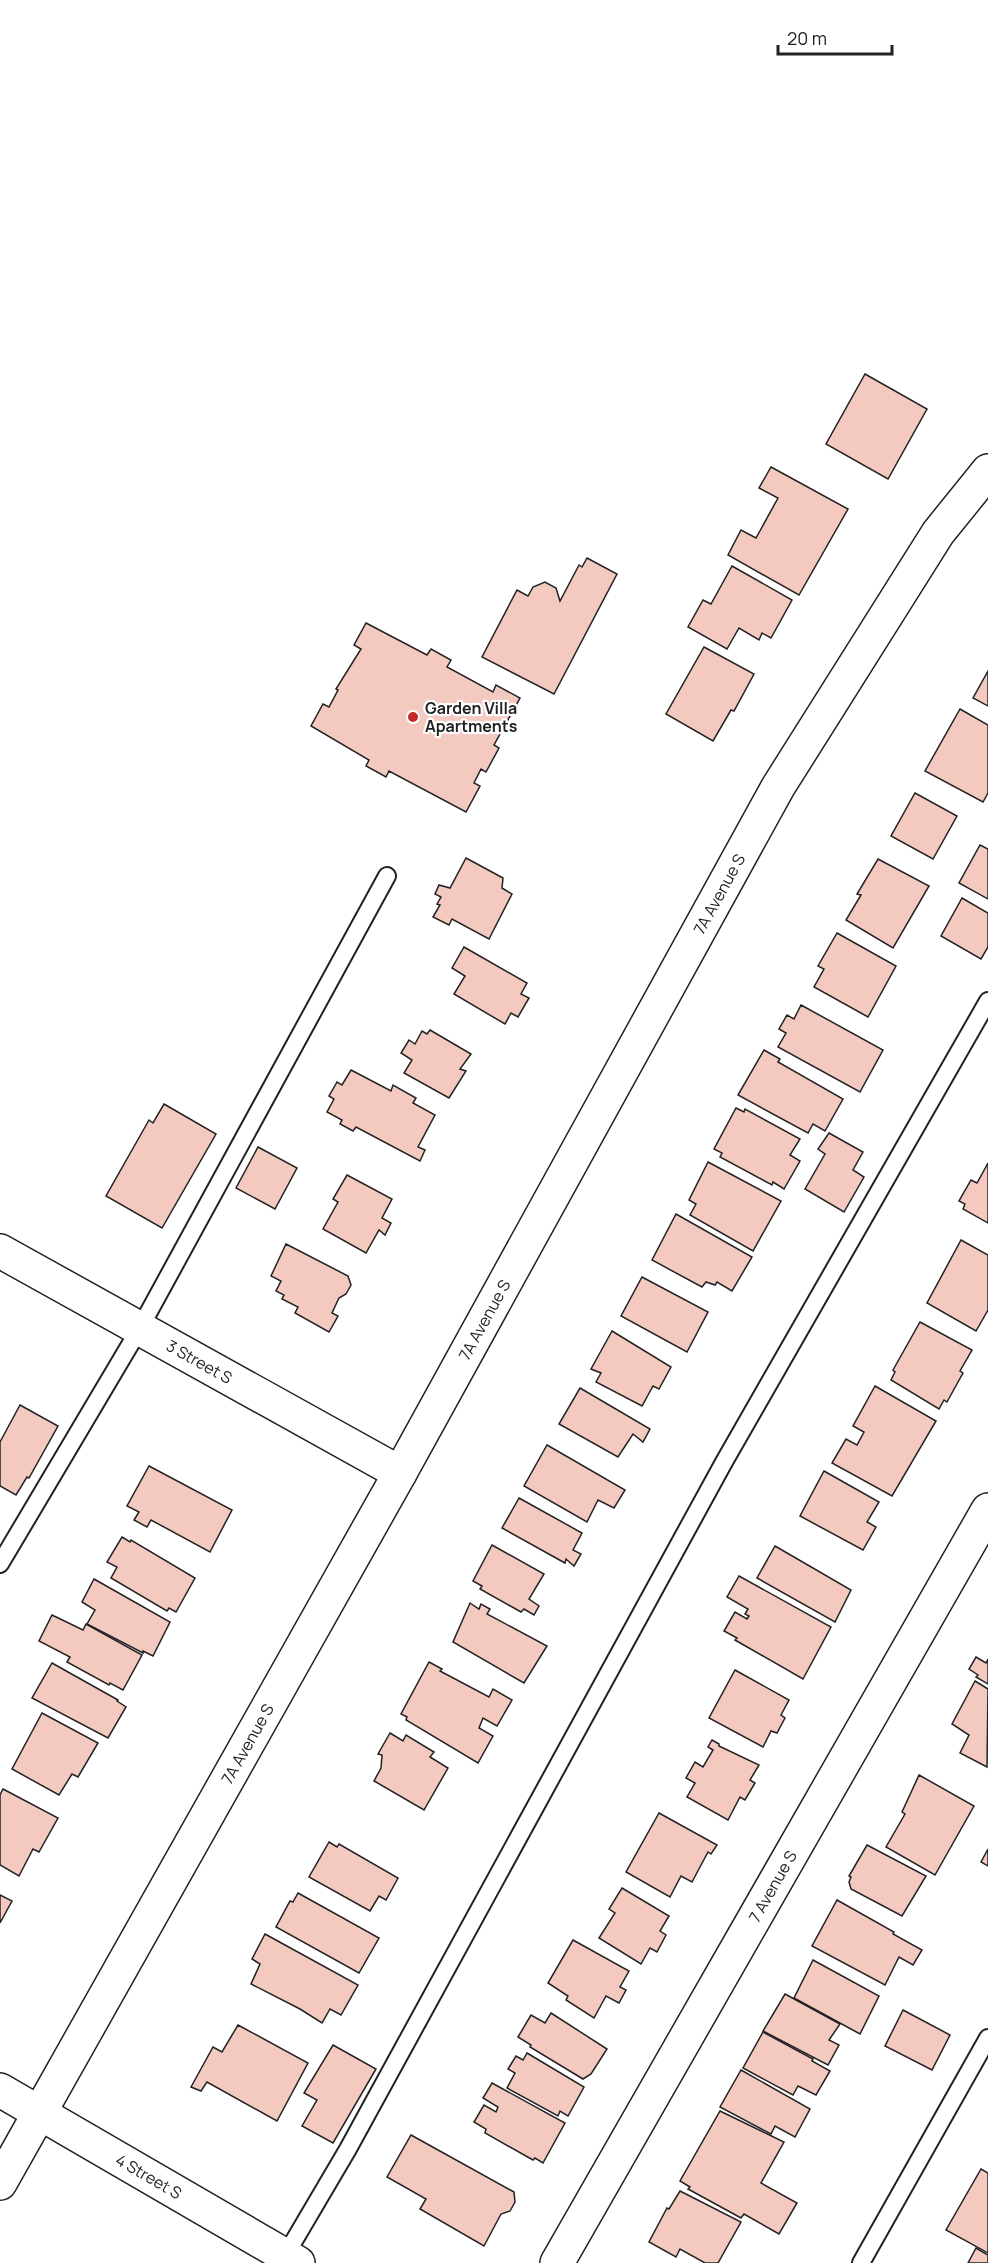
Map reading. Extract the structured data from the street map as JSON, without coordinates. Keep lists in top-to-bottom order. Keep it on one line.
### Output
{"streets":{"street":["7A Avenue S","3 Street S","7 Avenue S","4 Street S"]},"crossings":[["7A Avenue S","3 Street S"],["7A Avenue S","4 Street S"]],"places":["Garden Villa Apartments"],"scale_bar":"20 m"}
